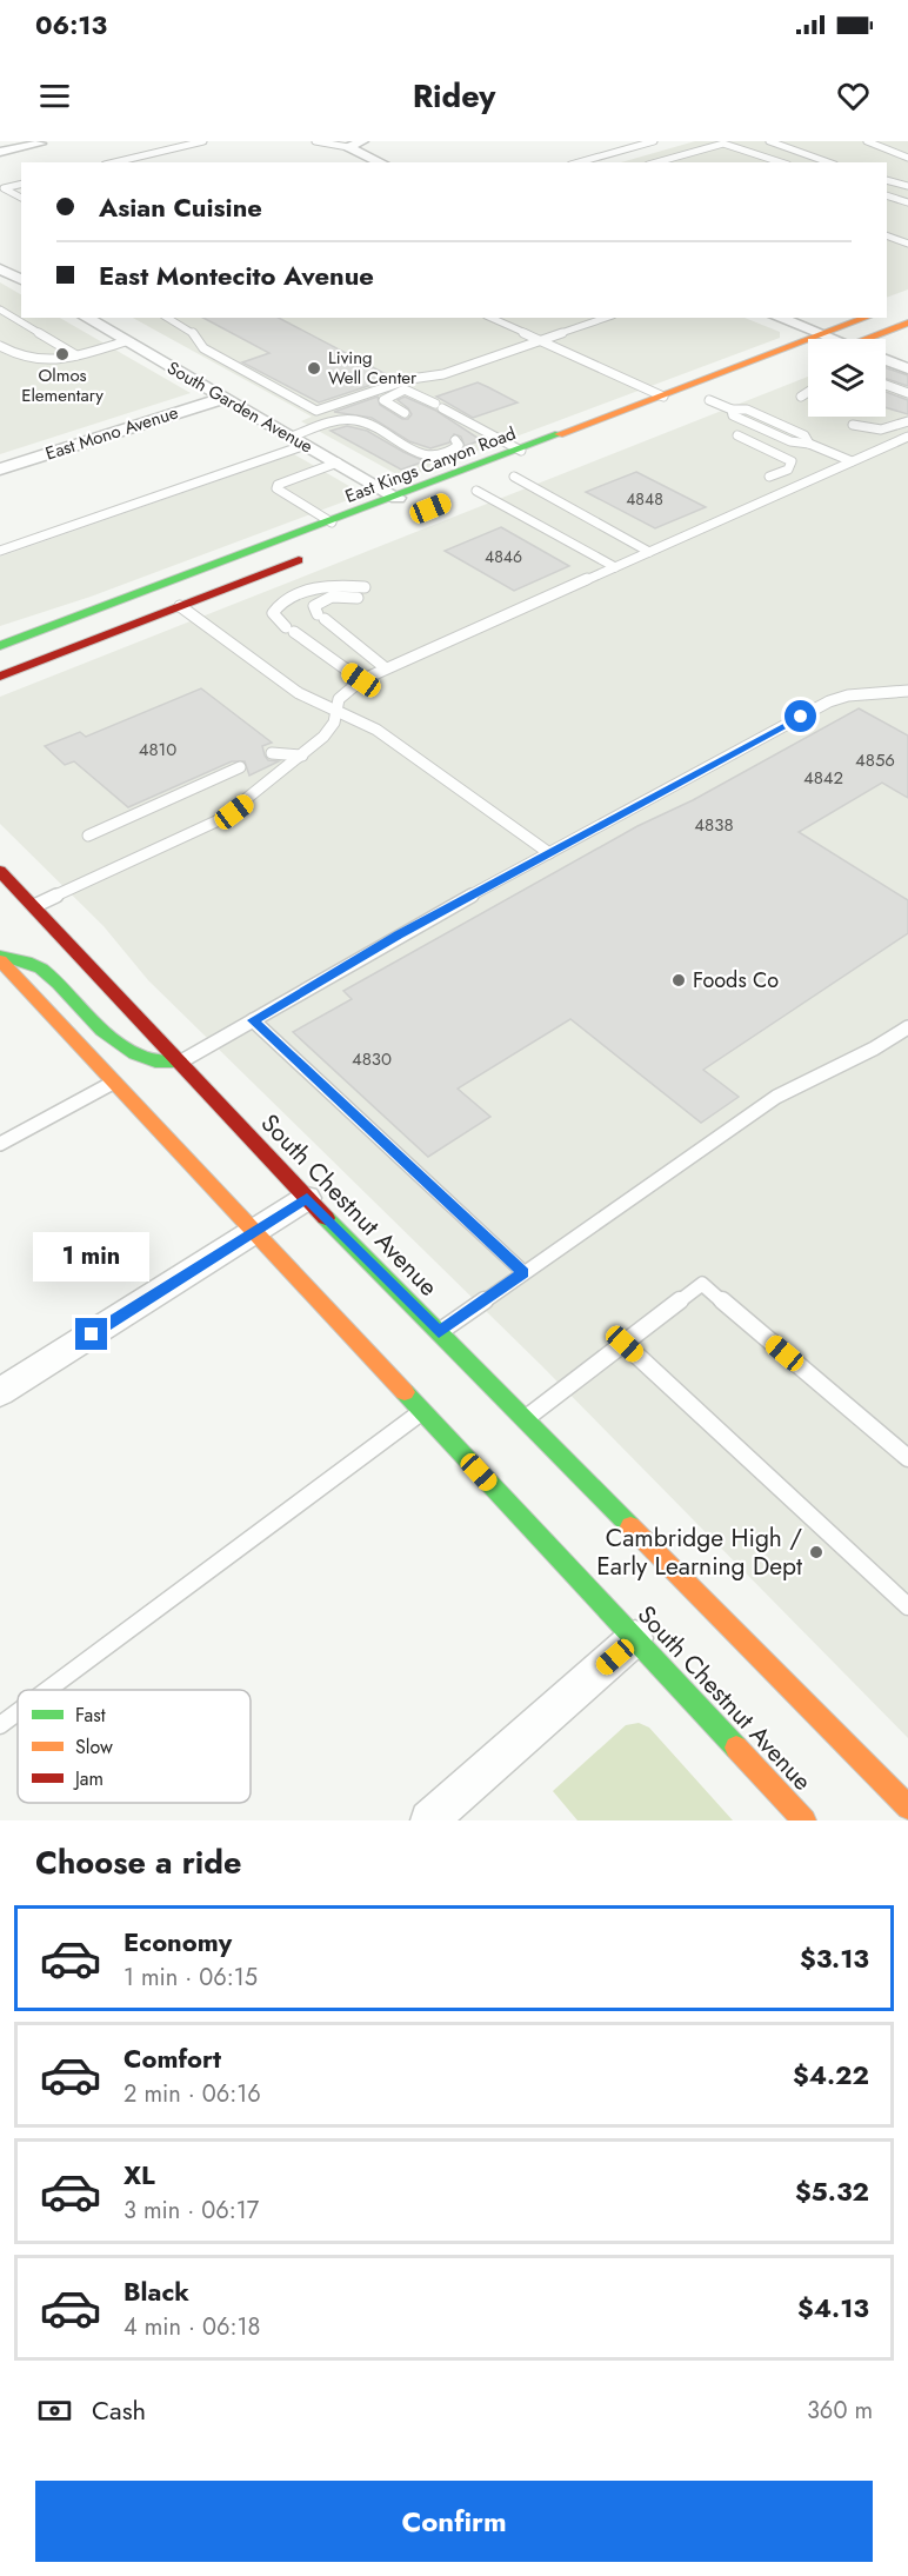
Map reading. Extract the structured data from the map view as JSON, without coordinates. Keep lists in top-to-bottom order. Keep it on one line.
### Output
{"streets":{"main road":["East Kings Canyon Road","South Chestnut Avenue"],"street":["South Garden Avenue","East Mono Avenue"]},"crossings":[["South Garden Avenue","East Mono Avenue"],["South Garden Avenue","East Kings Canyon Road"]],"places":["Olmos Elementary","Living Well Center","Foods Co","Cambridge High / Early Learning Dept"],"house_numbers":["4848","4846","4810","4856","4842","4838","4830"],"legend":["Fast","Slow","Jam"],"page":{"status":"06:13","header":"Ridey","banner":["Asian Cuisine","East Montecito Avenue"],"bubble":"1 min","heading":"Choose a ride","list":[{"name":"Economy","note":"1 min · 06:15","value":"$3.13"},{"name":"Comfort","note":"2 min · 06:16","value":"$4.22"},{"name":"XL","note":"3 min · 06:17","value":"$5.32"},{"name":"Black","note":"4 min · 06:18","value":"$4.13"}],"pay":["Cash","360 m"],"buttons":"Confirm"}}
